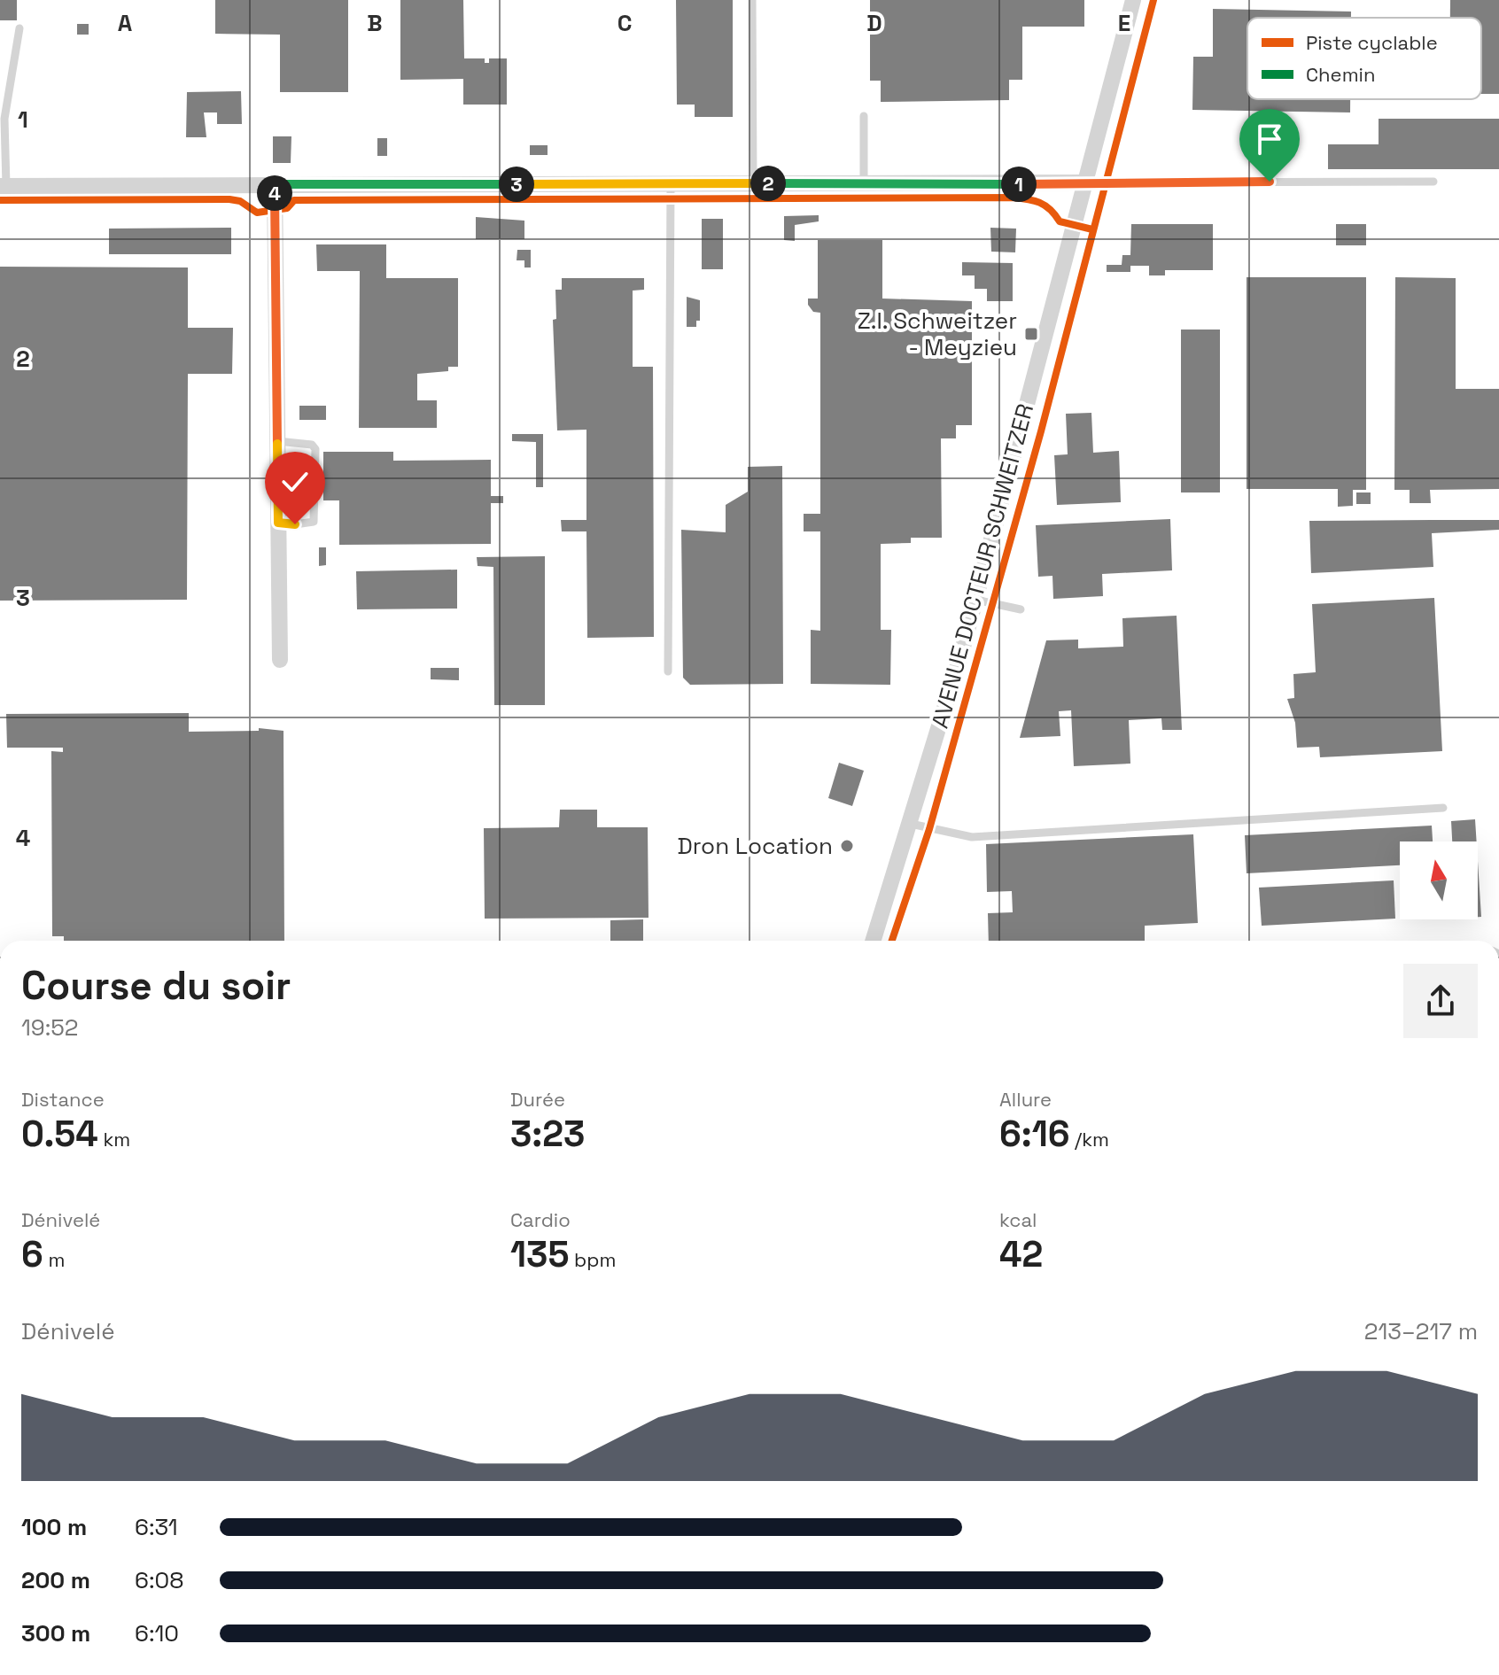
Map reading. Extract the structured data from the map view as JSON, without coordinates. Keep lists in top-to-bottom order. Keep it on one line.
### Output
{"streets":{"street":["AVENUE DOCTEUR SCHWEITZER"]},"places":{"transit":["Z.I. Schweitzer - Meyzieu"],"other":["Dron Location"]},"legend":["Piste cyclable","Chemin"],"north":"top","page":{"pins":["2","1","3","4"],"heading":["Course du soir","19:52"],"stats":[["Distance","0.54 km"],["Durée","3:23"],["Allure","6:16 /km"],["Dénivelé","6 m"],["Cardio","135 bpm"],["kcal","42"]],"chart":["Dénivelé","213–217 m"],"list":[{"name":"100 m","note":"6:31"},{"name":"200 m","note":"6:08"},{"name":"300 m","note":"6:10"}]},"grid":{"columns":["A","B","C","D","E"],"rows":["1","2","3","4"]}}
